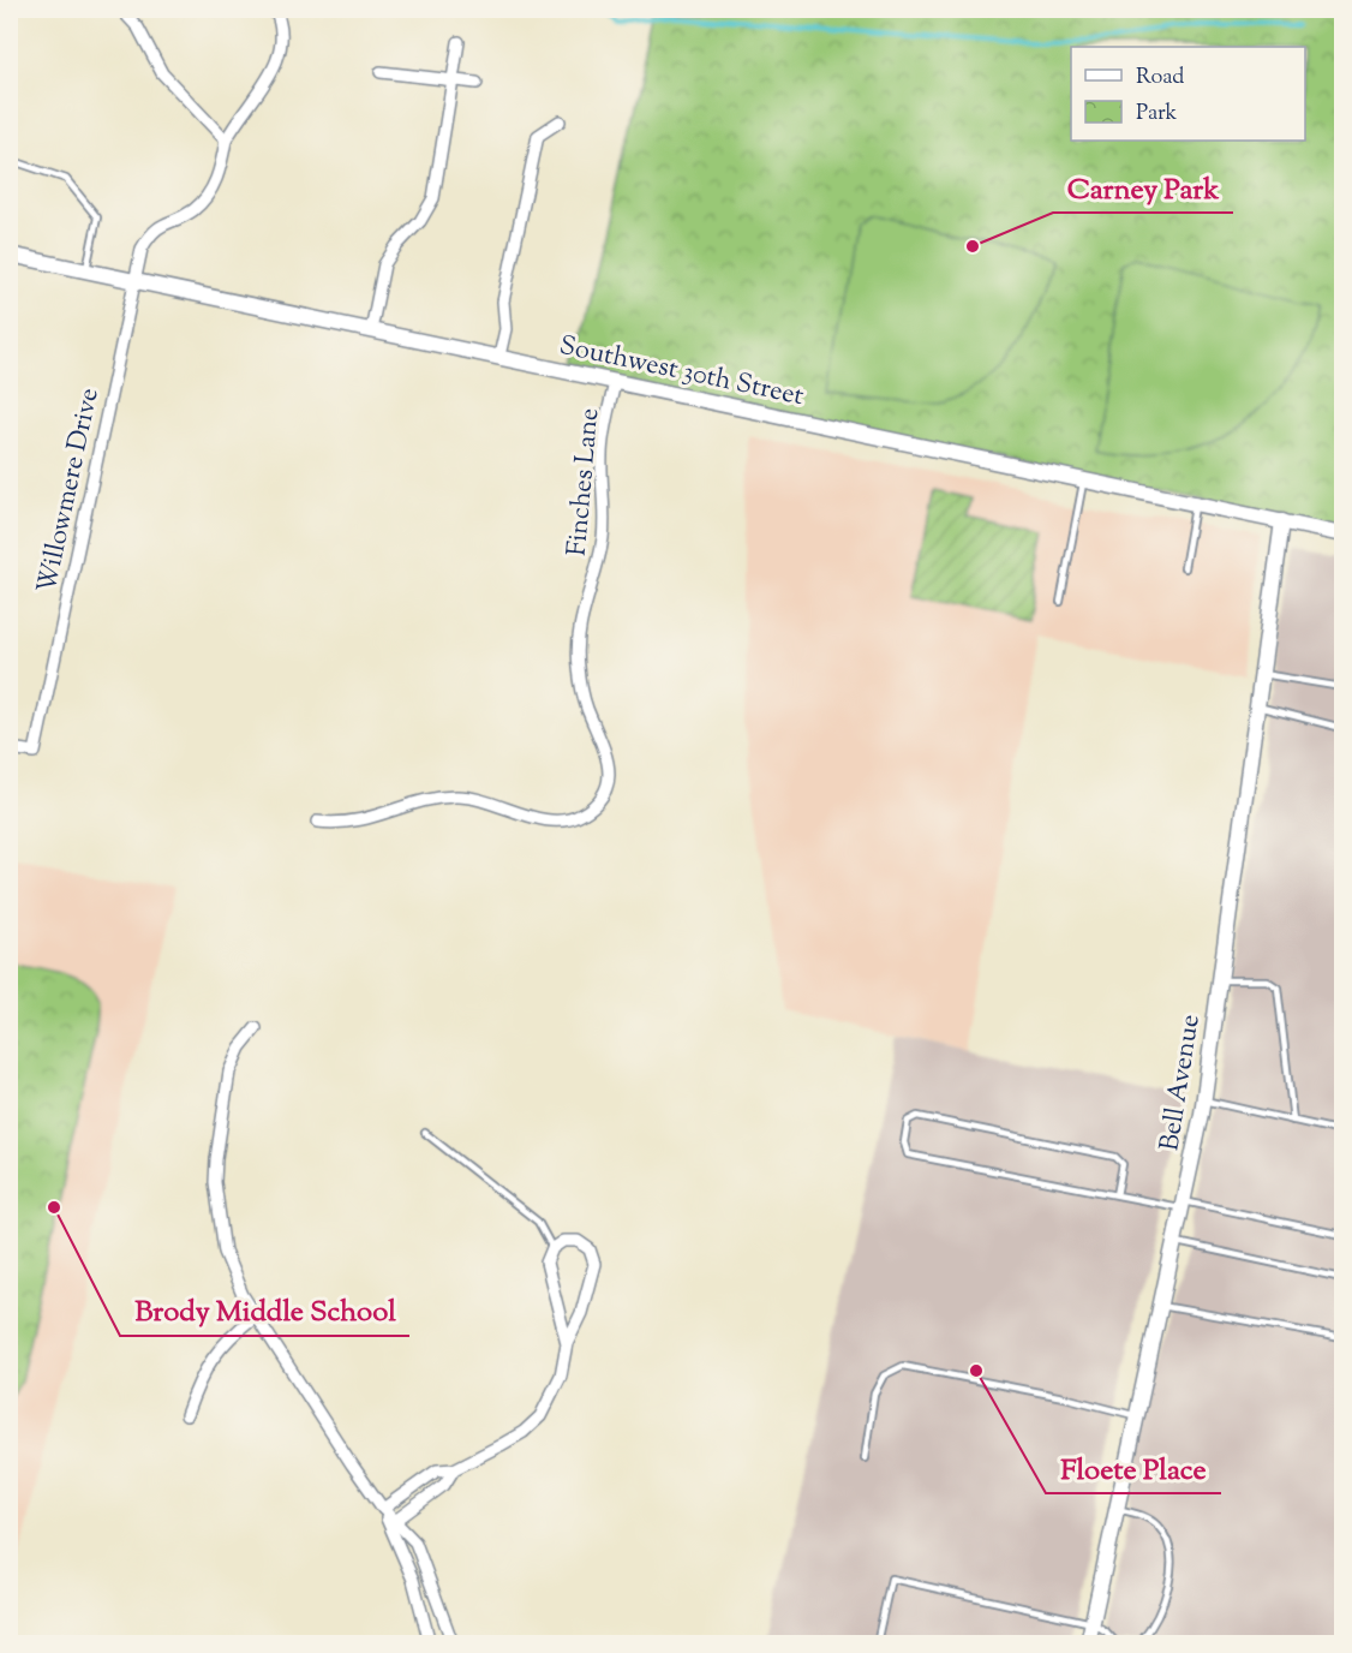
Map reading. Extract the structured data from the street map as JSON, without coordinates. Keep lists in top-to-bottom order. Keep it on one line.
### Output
{"streets":{"street":["Southwest 30th Street","Finches Lane","Willowmere Drive","Bell Avenue"]},"crossings":[["Southwest 30th Street","Finches Lane"],["Southwest 30th Street","Willowmere Drive"],["Southwest 30th Street","Bell Avenue"]],"places":["Carney Park","Brody Middle School","Floete Place"],"legend":["Road","Park"]}
